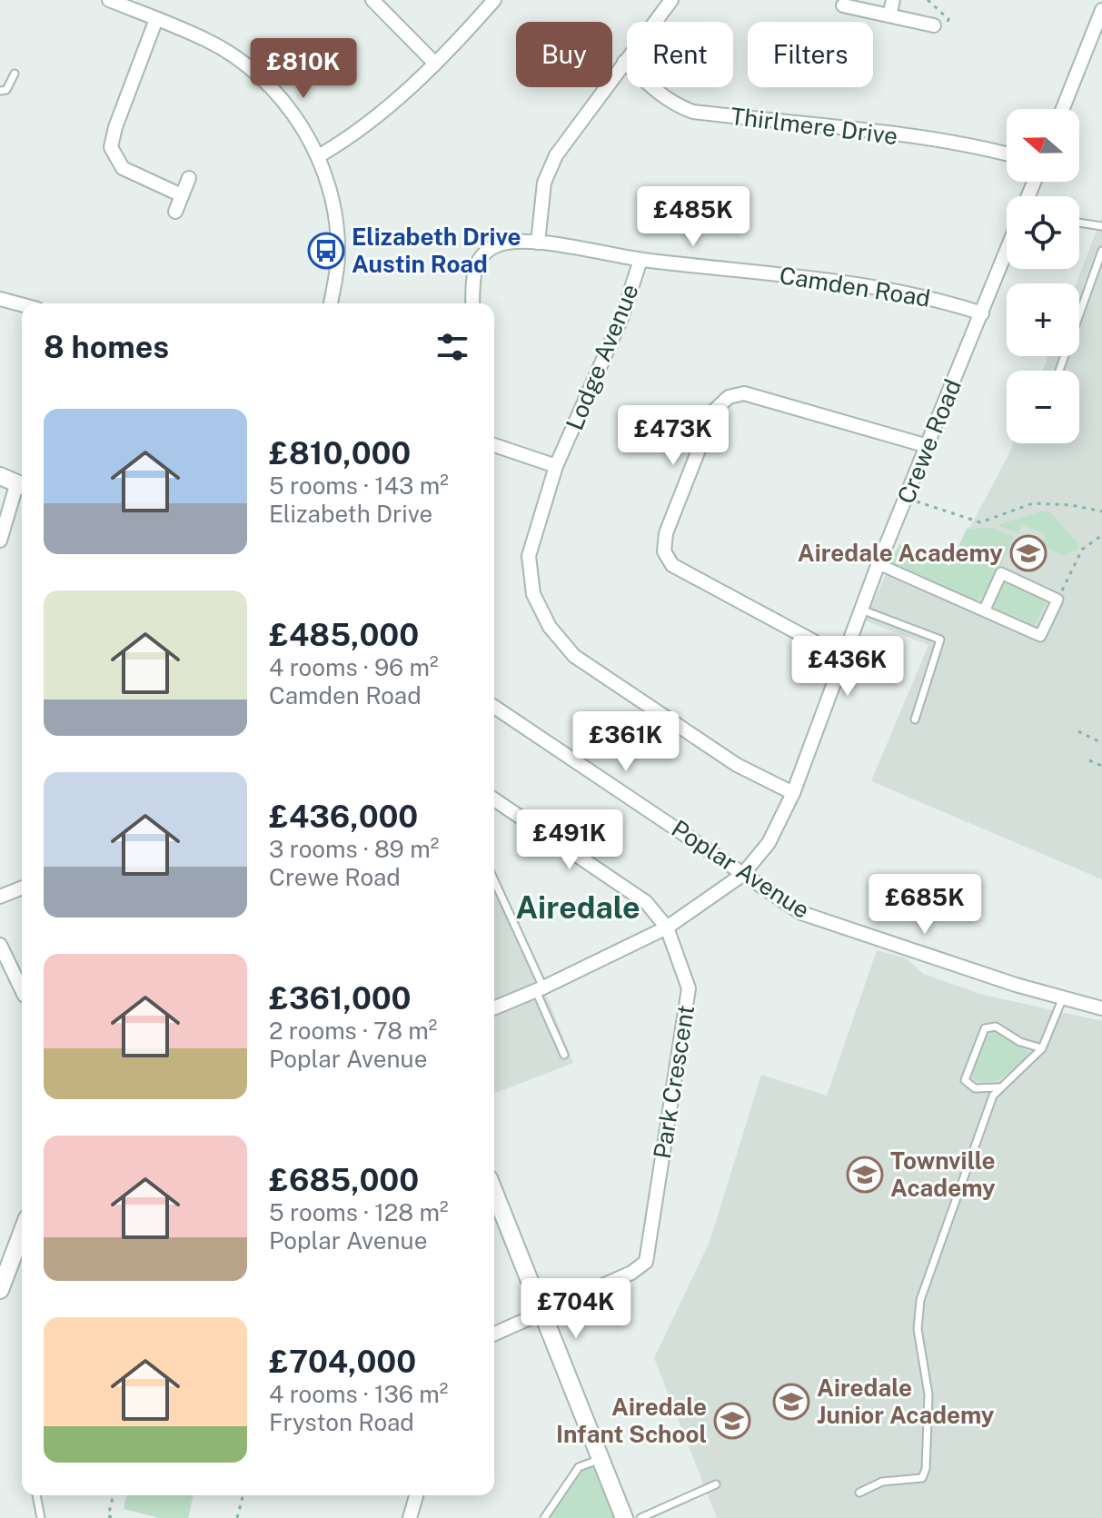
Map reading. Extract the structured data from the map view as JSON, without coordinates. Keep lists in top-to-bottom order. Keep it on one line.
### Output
{"streets":{"street":["Thirlmere Drive","Camden Road","Lodge Avenue","Crewe Road","Poplar Avenue","Park Crescent"]},"crossings":[["Camden Road","Lodge Avenue"],["Camden Road","Crewe Road"],["Lodge Avenue","Crewe Road"],["Crewe Road","Poplar Avenue"],["Crewe Road","Park Crescent"]],"districts":["Airedale"],"places":{"bus stop":["Elizabeth Drive Austin Road"],"school or university":["Airedale Academy","Townville Academy","Airedale Junior Academy","Airedale Infant School"]},"north":"left","page":{"chip":["Buy","Rent","Filters"],"price":["£810K","£485K","£473K","£436K","£361K","£491K","£685K","£704K"],"map_buttons":["+","−"],"heading":"8 homes","list":[{"name":"£810,000","note":"5 rooms · 143 m² · Elizabeth Drive"},{"name":"£485,000","note":"4 rooms · 96 m² · Camden Road"},{"name":"£436,000","note":"3 rooms · 89 m² · Crewe Road"},{"name":"£361,000","note":"2 rooms · 78 m² · Poplar Avenue"},{"name":"£685,000","note":"5 rooms · 128 m² · Poplar Avenue"},{"name":"£704,000","note":"4 rooms · 136 m² · Fryston Road"}]}}
